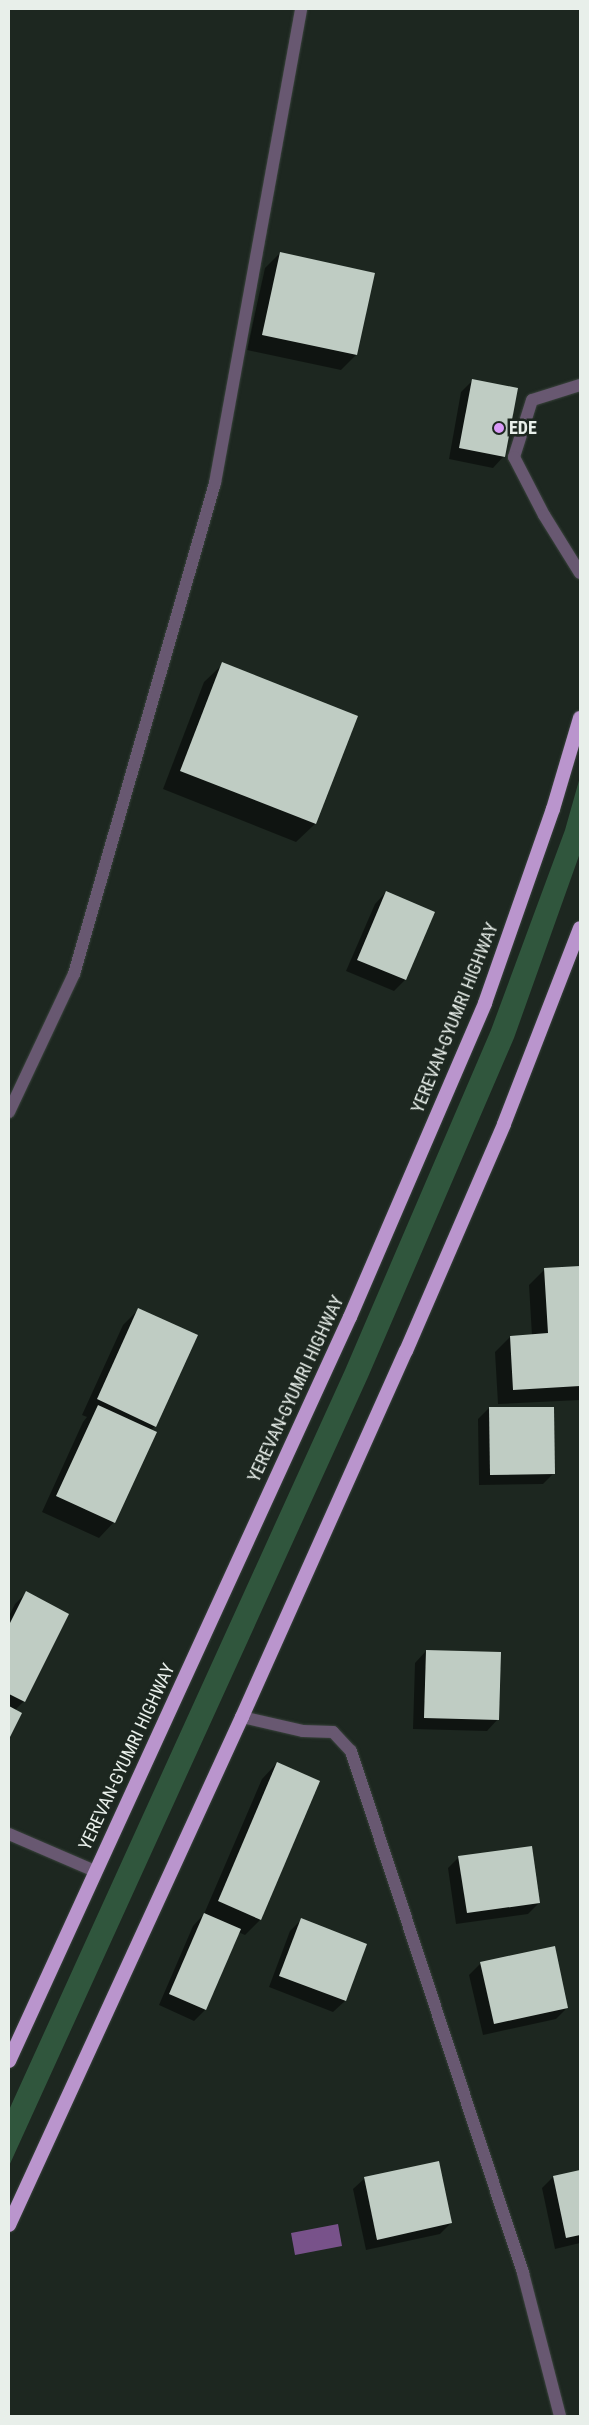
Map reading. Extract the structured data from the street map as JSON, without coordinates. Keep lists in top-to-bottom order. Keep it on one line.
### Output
{"streets":{"highway":["YEREVAN-GYUMRI HIGHWAY"]},"places":["EDE"]}
